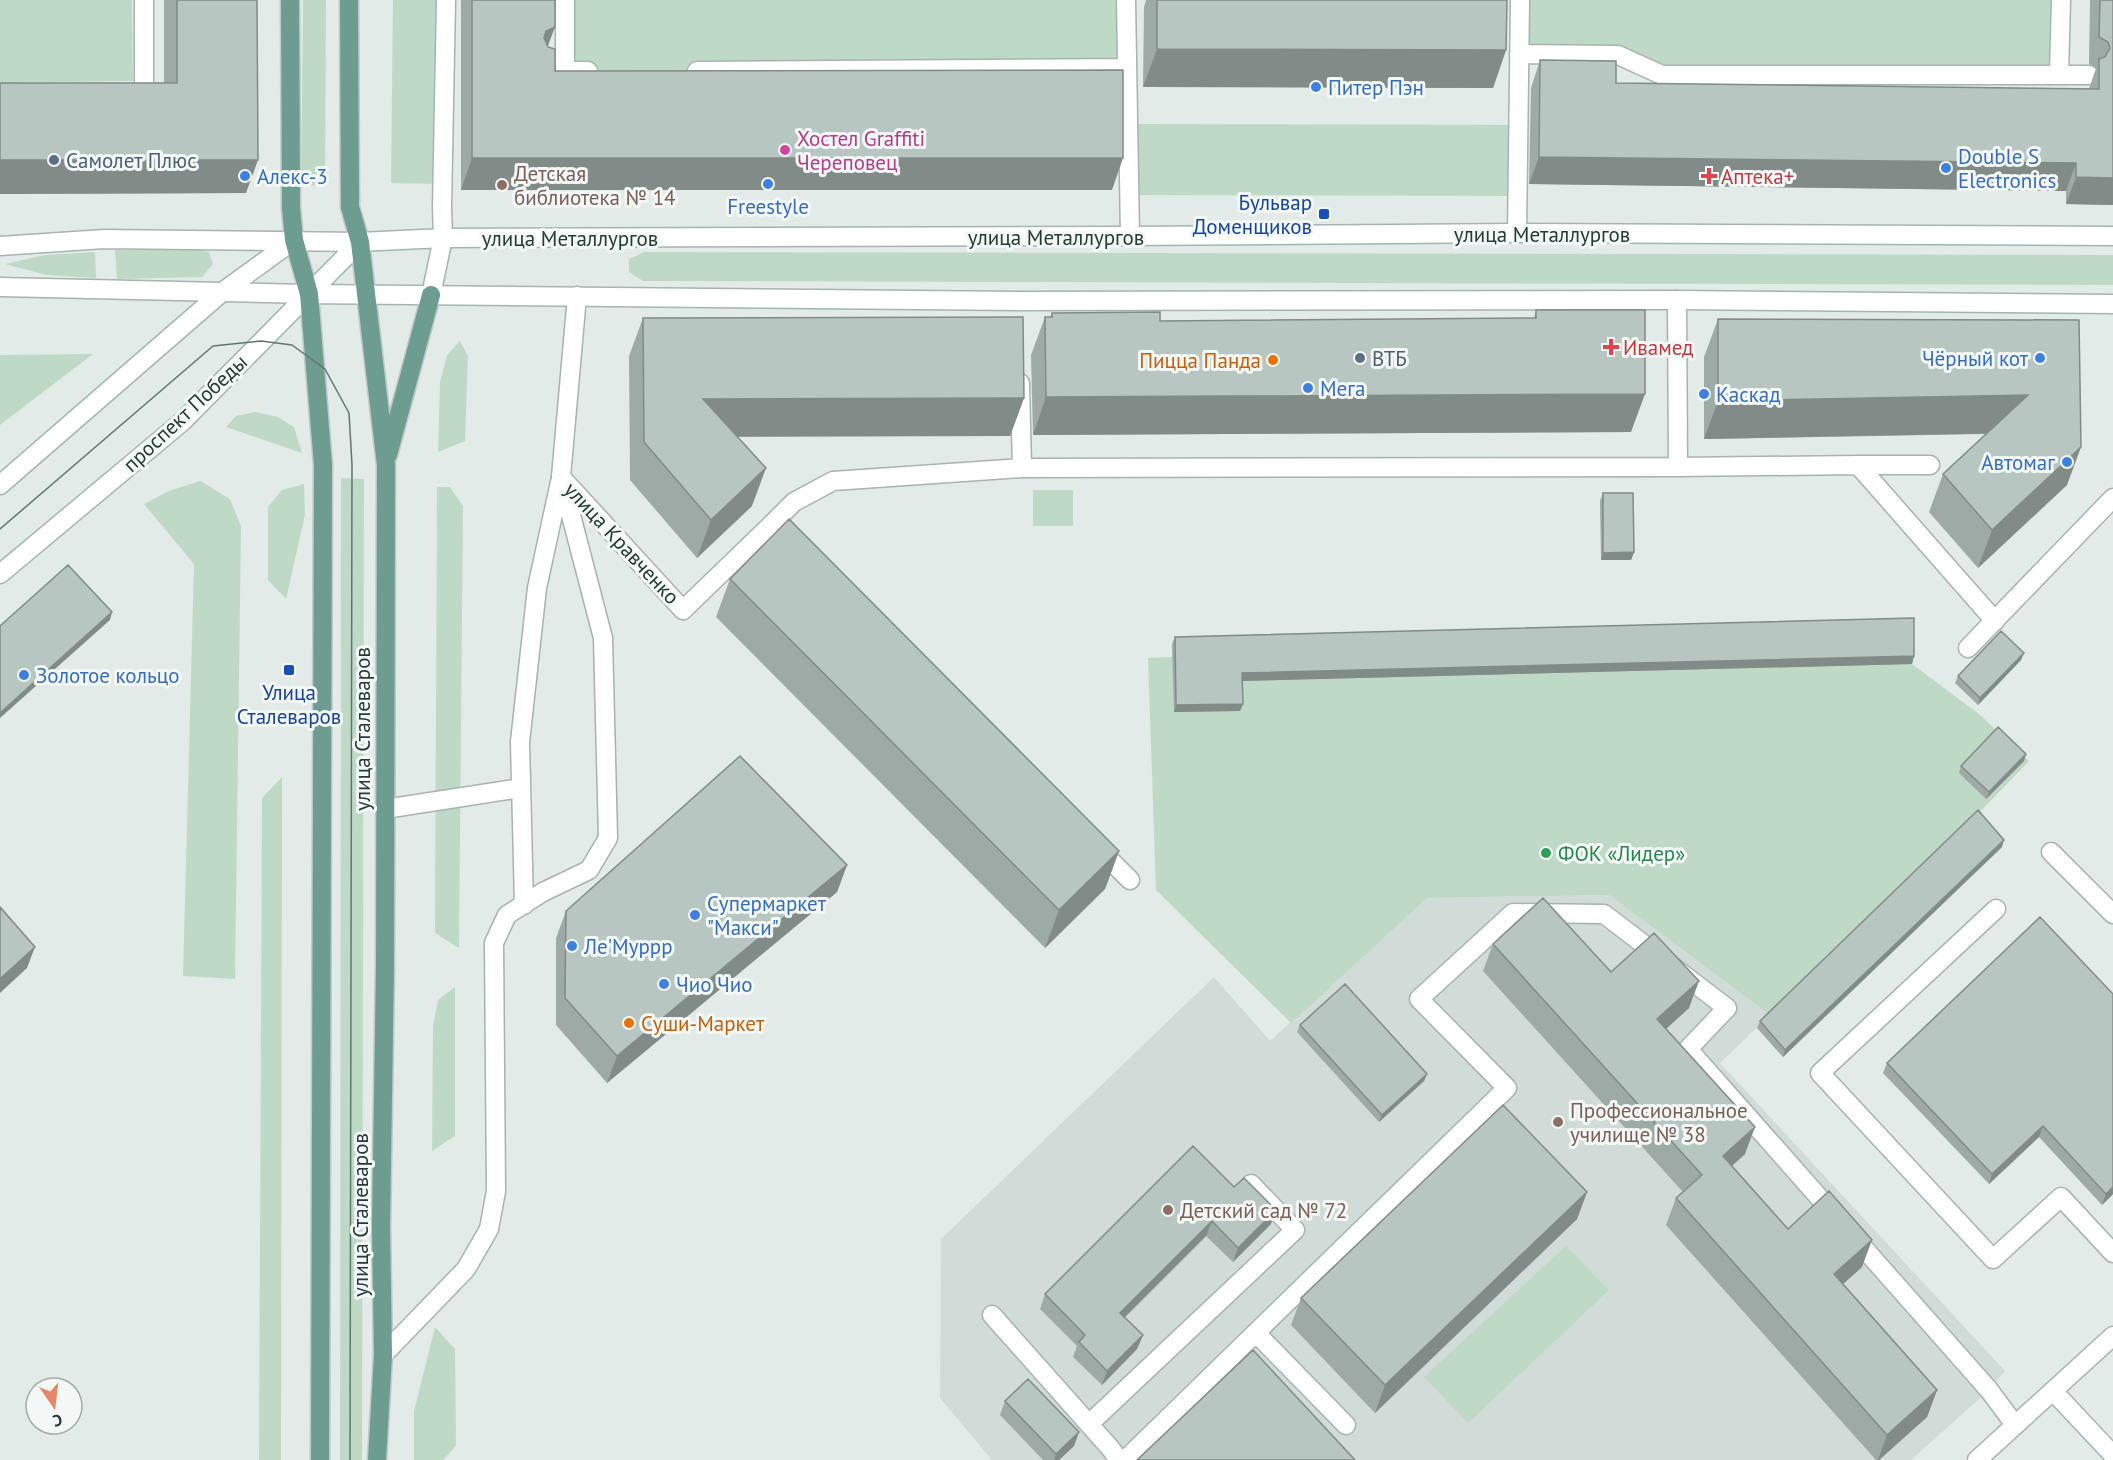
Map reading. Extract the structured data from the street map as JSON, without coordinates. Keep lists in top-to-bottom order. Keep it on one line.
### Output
{"streets":{"main road":["улица Сталеваров"],"street":["улица Металлургов","проспект Победы","улица Кравченко"]},"crossings":[["улица Металлургов","проспект Победы"],["улица Металлургов","улица Сталеваров"],["проспект Победы","улица Сталеваров"]],"places":{"other":["Питер Пэн","Хостел Graffiti Череповец","Самолет Плюс","Double S Electronics","Алекс-3","Freestyle","Детская библиотека № 14","ВТБ","Чёрный кот","Пицца Панда","Мега","Каскад","Автомаг","Золотое кольцо","ФОК «Лидер»","Супермаркет \"Макси\"","Ле'Муррр","Чио Чио","Суши-Маркет","Профессиональное училище № 38","Детский сад № 72"],"health":["Аптека+","Ивамед"],"transit":["Бульвар Доменщиков","Улица Сталеваров"]},"north":"bottom"}
